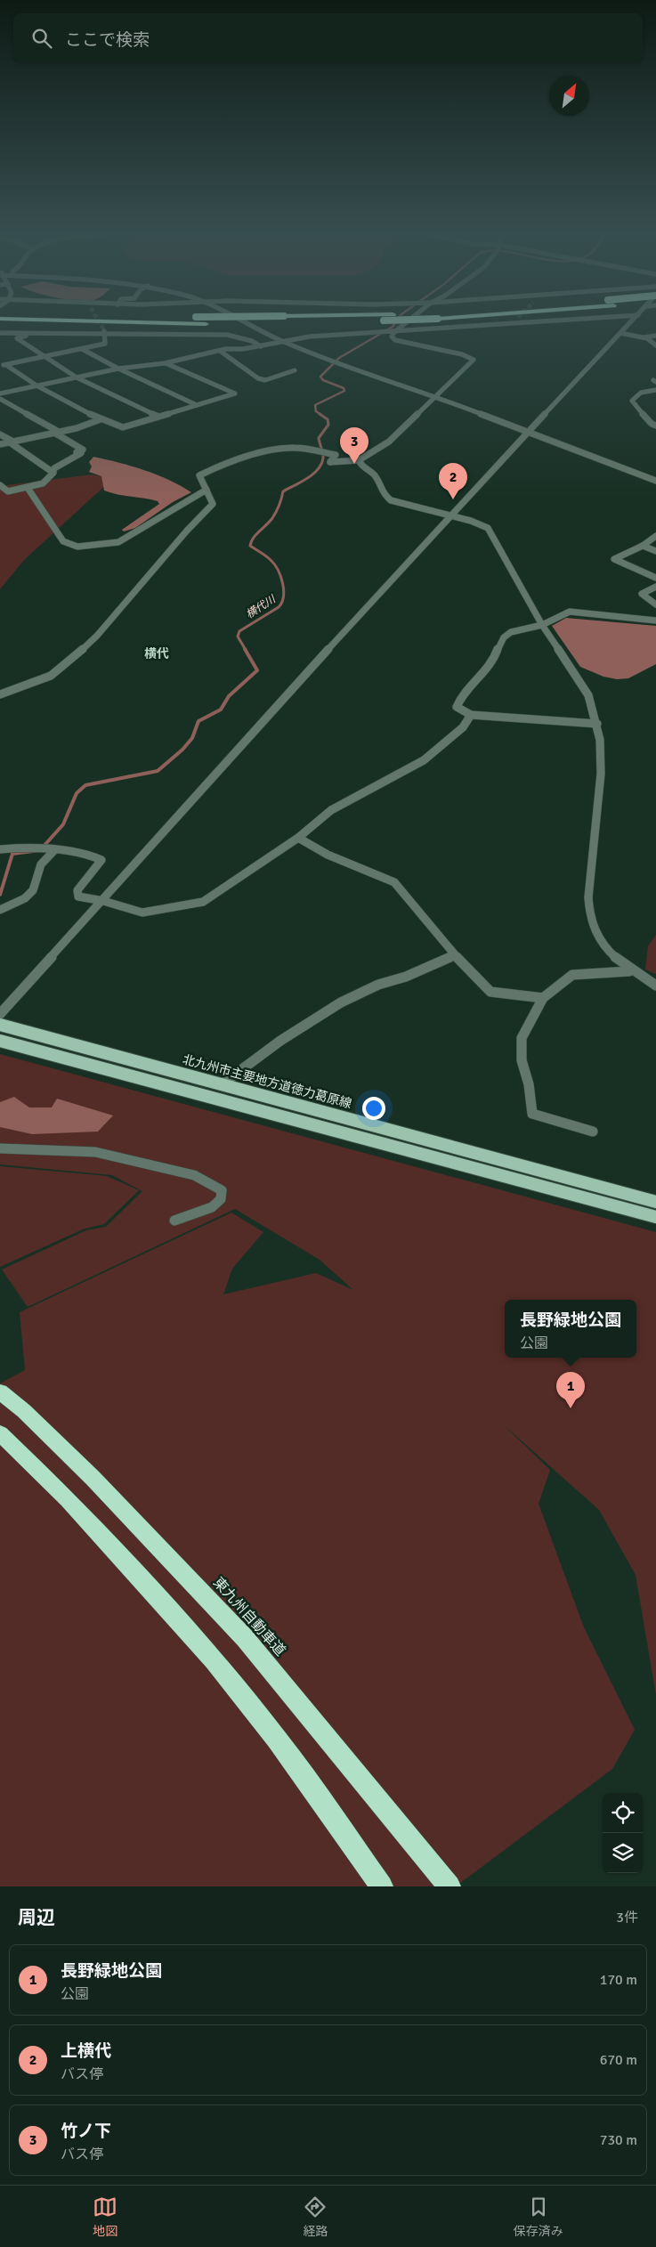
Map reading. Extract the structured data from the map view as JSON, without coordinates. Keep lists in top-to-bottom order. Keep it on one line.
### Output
{"streets":{"highway":["東九州自動車道"],"main road":["北九州市主要地方道徳力葛原線"]},"districts":["横代"],"water":["横代川"],"north":"top right","page":{"search":"ここで検索","pins":["3","2","1"],"popup":["長野緑地公園","公園"],"heading":["周辺","3件"],"list":[{"mark":"1","name":"長野緑地公園","note":"公園","value":"170 m"},{"mark":"2","name":"上横代","note":"バス停","value":"670 m"},{"mark":"3","name":"竹ノ下","note":"バス停","value":"730 m"}],"nav":["地図","経路","保存済み"]}}
